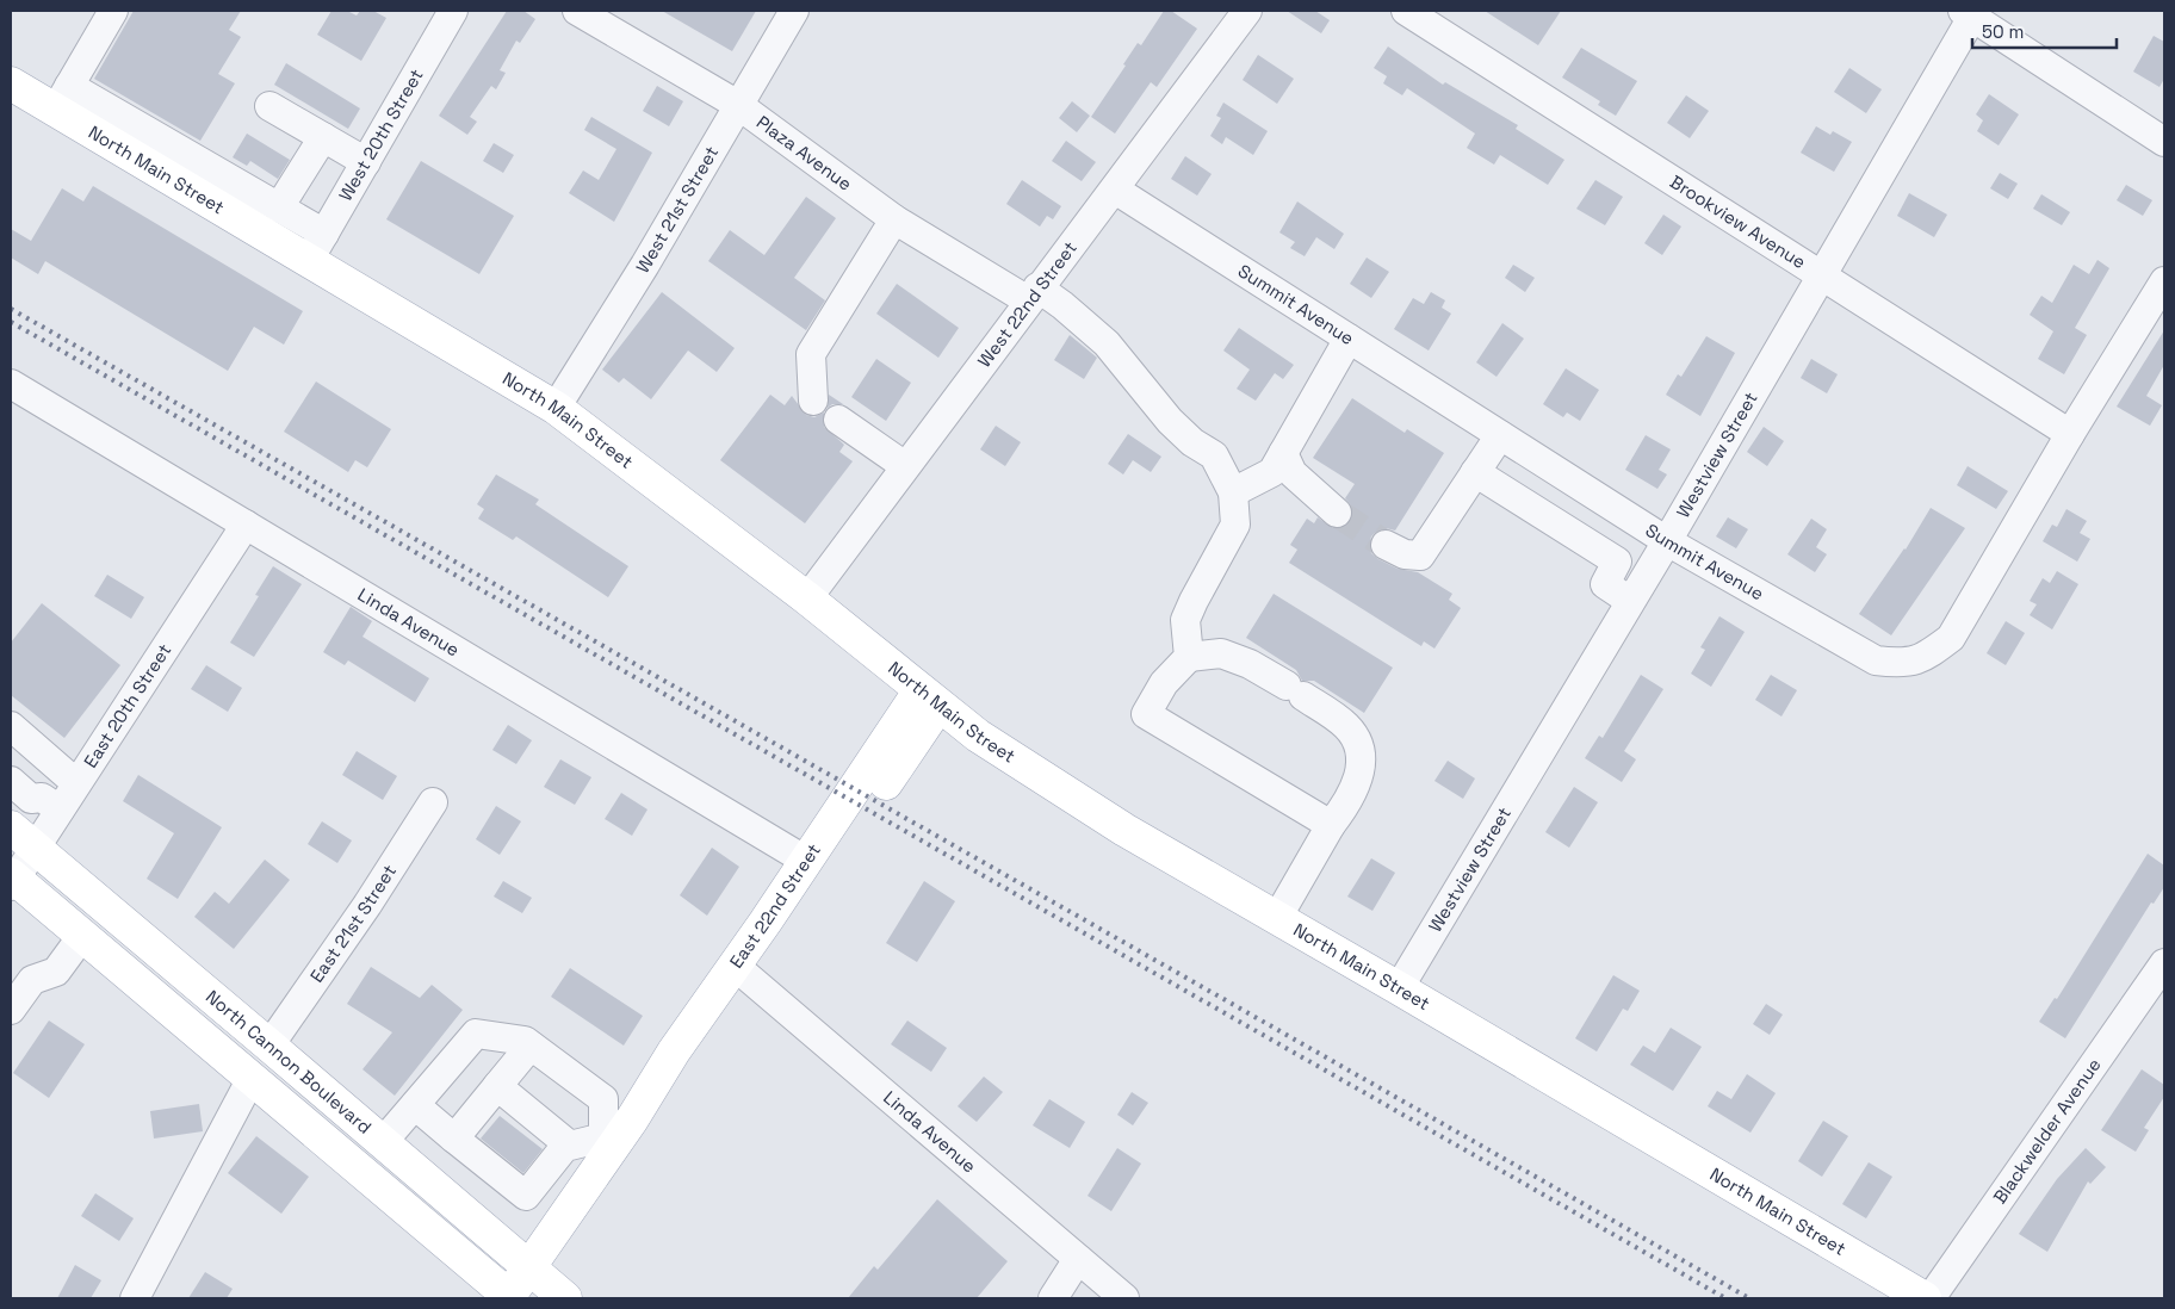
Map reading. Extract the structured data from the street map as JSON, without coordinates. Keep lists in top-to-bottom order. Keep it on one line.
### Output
{"streets":{"main road":["North Main Street","East 22nd Street","North Cannon Boulevard"],"street":["West 20th Street","Plaza Avenue","West 21st Street","Brookview Avenue","West 22nd Street","Summit Avenue","Westview Street","Linda Avenue","East 20th Street","East 21st Street","Blackwelder Avenue"]},"crossings":[["West 20th Street","North Main Street"],["Plaza Avenue","West 21st Street"],["Plaza Avenue","West 22nd Street"],["North Main Street","West 21st Street"],["North Main Street","West 22nd Street"],["North Main Street","Westview Street"],["North Main Street","East 22nd Street"],["Brookview Avenue","Summit Avenue"],["Brookview Avenue","Westview Street"],["West 22nd Street","Summit Avenue"],["Summit Avenue","Westview Street"],["Linda Avenue","East 20th Street"],["Linda Avenue","East 22nd Street"],["East 20th Street","North Cannon Boulevard"],["East 22nd Street","North Cannon Boulevard"],["East 21st Street","North Cannon Boulevard"]],"scale_bar":"50 m"}
